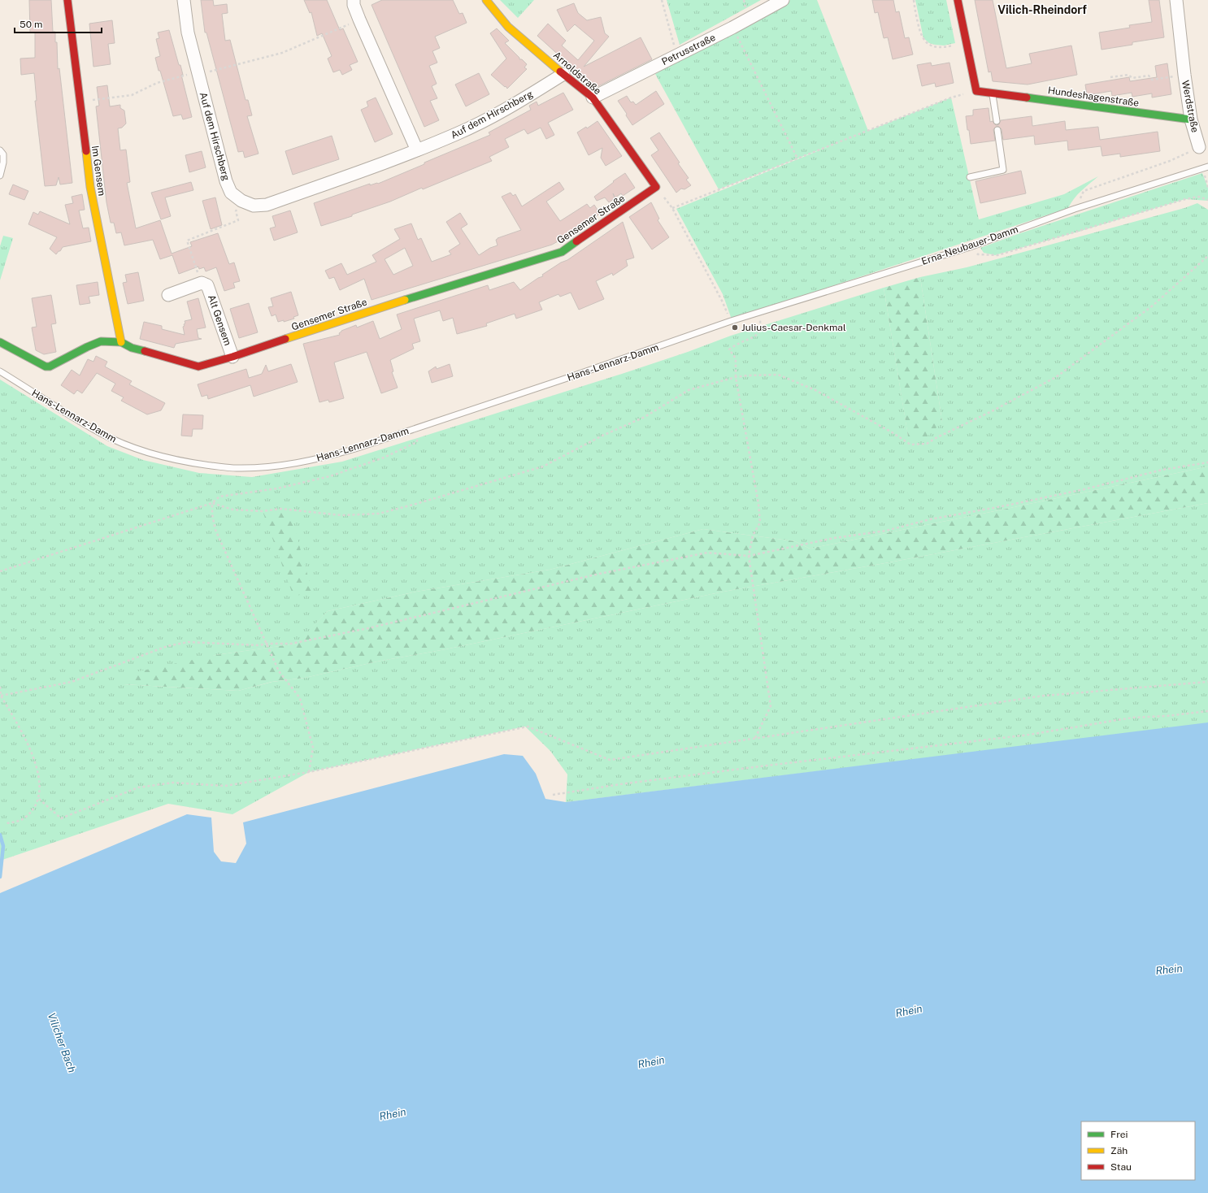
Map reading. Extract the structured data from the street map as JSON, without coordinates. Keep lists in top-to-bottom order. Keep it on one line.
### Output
{"streets":{"street":["Petrusstraße","Arnoldstraße","Hundeshagenstraße","Werdstraße","Auf dem Hirschberg","Im Gensem","Gensemer Straße","Alt Gensem"],"lane":["Erna-Neubauer-Damm","Hans-Lennarz-Damm"]},"crossings":[["Petrusstraße","Arnoldstraße"],["Arnoldstraße","Auf dem Hirschberg"],["Arnoldstraße","Gensemer Straße"],["Hundeshagenstraße","Werdstraße"],["Im Gensem","Gensemer Straße"],["Gensemer Straße","Alt Gensem"],["Erna-Neubauer-Damm","Hans-Lennarz-Damm"]],"districts":["Vilich-Rheindorf"],"water":["Rhein","Vilicher Bach"],"places":["Julius-Caesar-Denkmal"],"legend":["Frei","Zäh","Stau"],"scale_bar":"50 m"}
